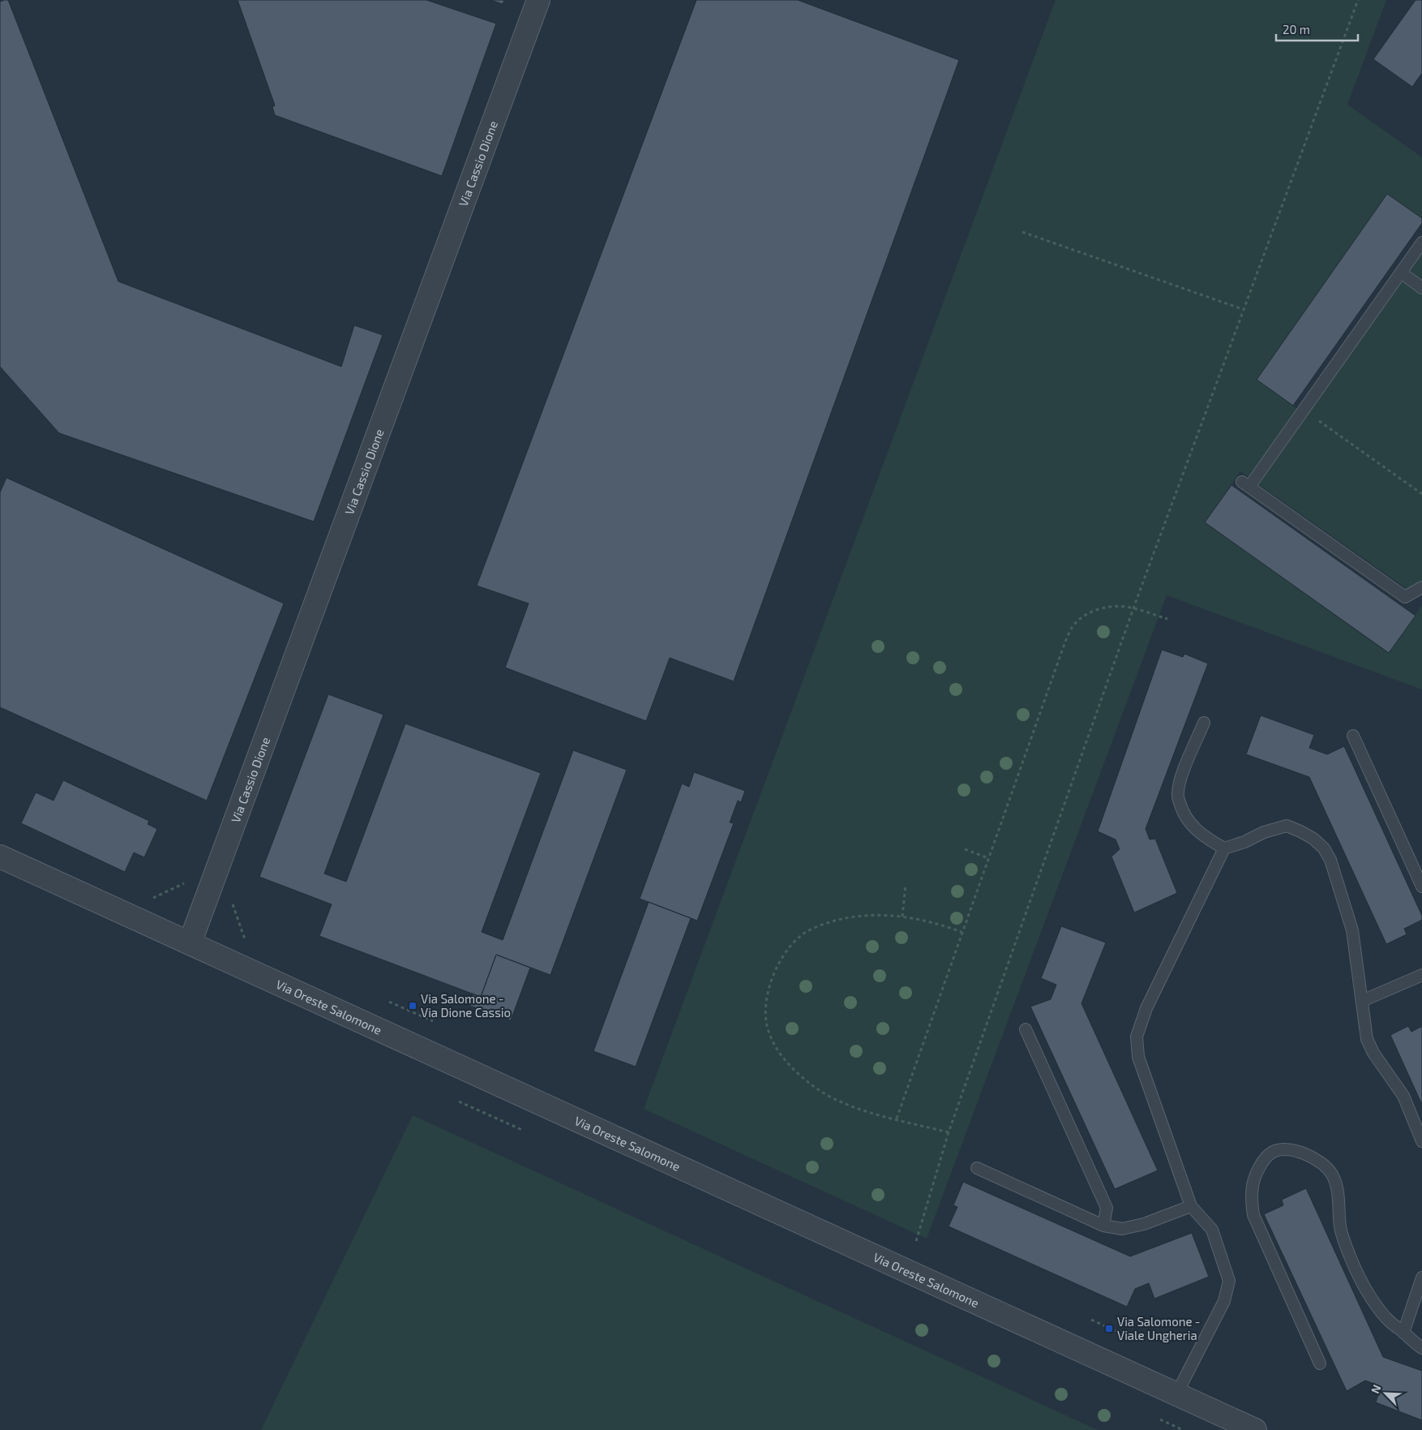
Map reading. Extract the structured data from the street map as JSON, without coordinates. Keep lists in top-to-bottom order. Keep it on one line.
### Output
{"streets":{"street":["Via Cassio Dione","Via Oreste Salomone"]},"crossings":[["Via Cassio Dione","Via Oreste Salomone"]],"places":{"transit":["Via Salomone - Via Dione Cassio","Via Salomone - Viale Ungheria"]},"scale_bar":"20 m","north":"top left"}
